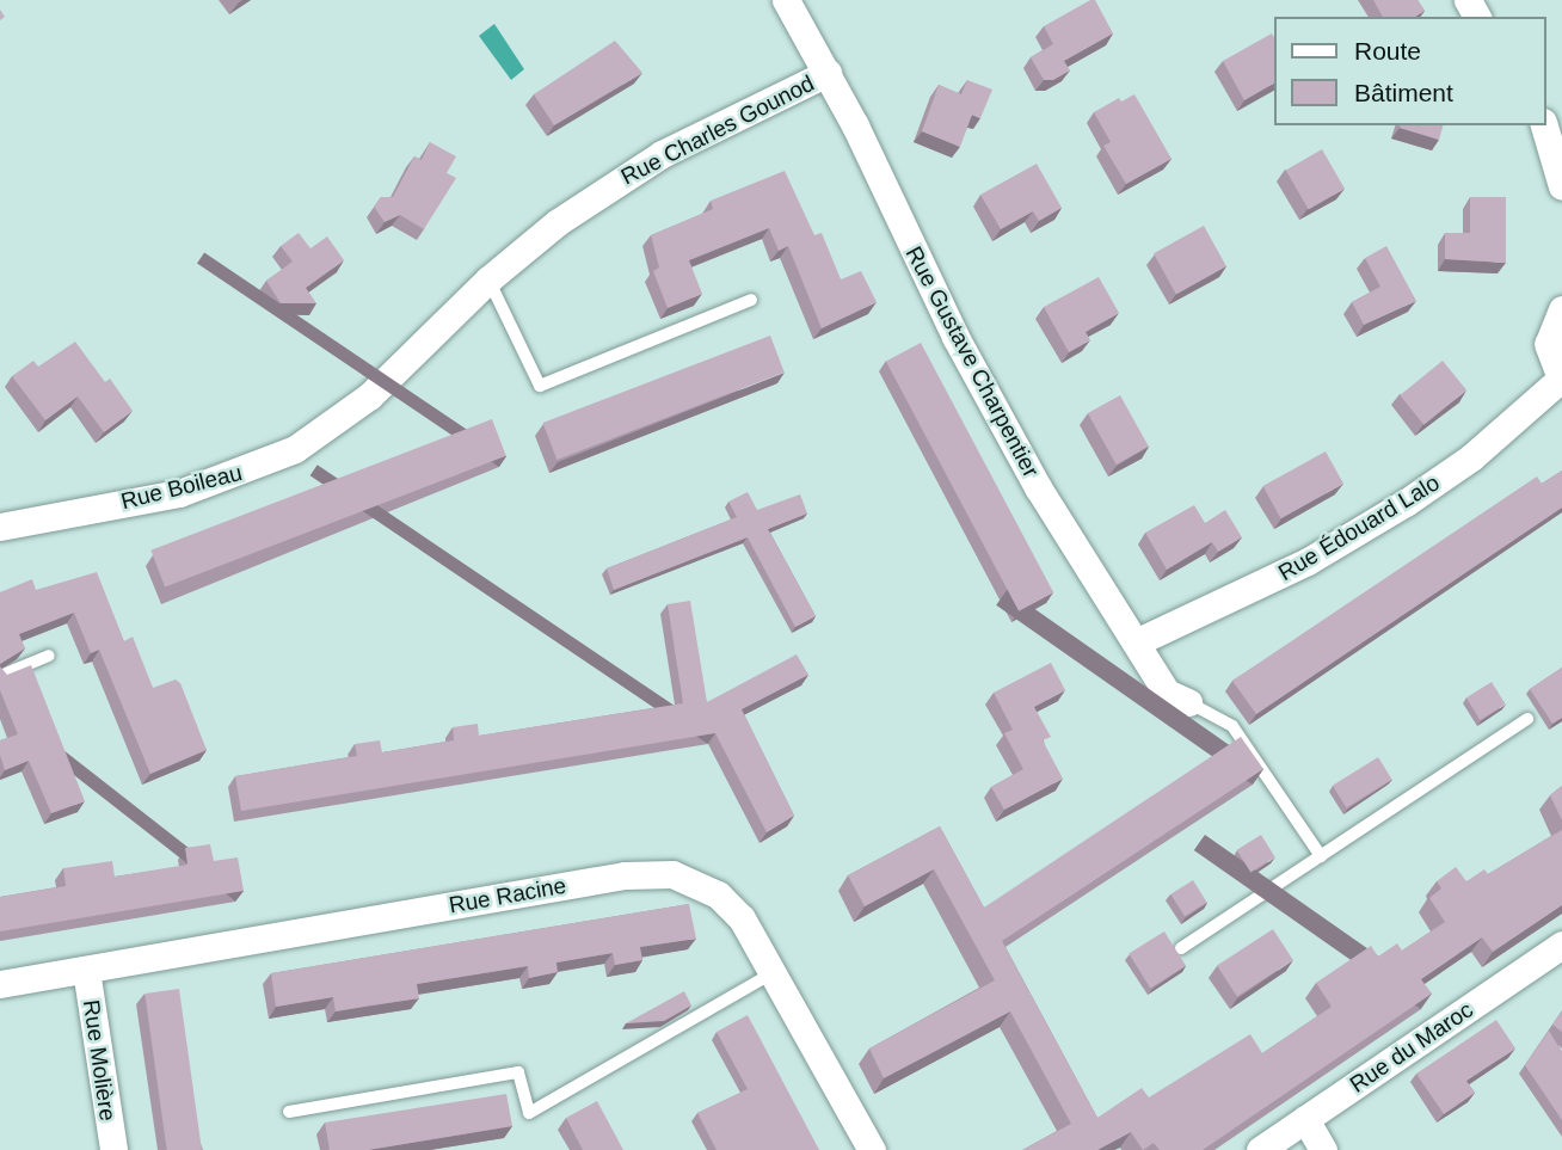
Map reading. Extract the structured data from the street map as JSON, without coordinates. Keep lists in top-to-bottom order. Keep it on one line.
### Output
{"streets":{"street":["Rue Charles Gounod","Rue Gustave Charpentier","Rue Boileau","Rue Édouard Lalo","Rue Racine","Rue du Maroc","Rue Molière"]},"crossings":[["Rue Charles Gounod","Rue Gustave Charpentier"],["Rue Charles Gounod","Rue Boileau"],["Rue Gustave Charpentier","Rue Édouard Lalo"],["Rue Racine","Rue Molière"]],"legend":["Route","Bâtiment"]}
